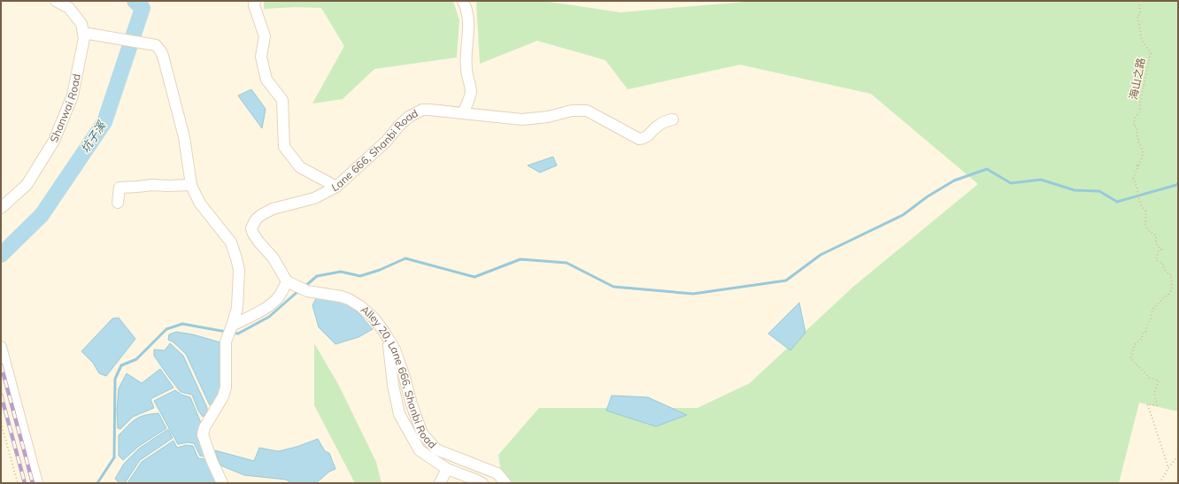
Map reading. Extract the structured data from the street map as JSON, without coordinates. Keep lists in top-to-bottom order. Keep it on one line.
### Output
{"streets":{"street":["Shanwai Road","Lane 666, Shanbi Road","Alley 20, Lane 666, Shanbi Road"],"path":["海山之路"]},"crossings":[["Lane 666, Shanbi Road","Alley 20, Lane 666, Shanbi Road"]],"water":["坑子溪"]}
